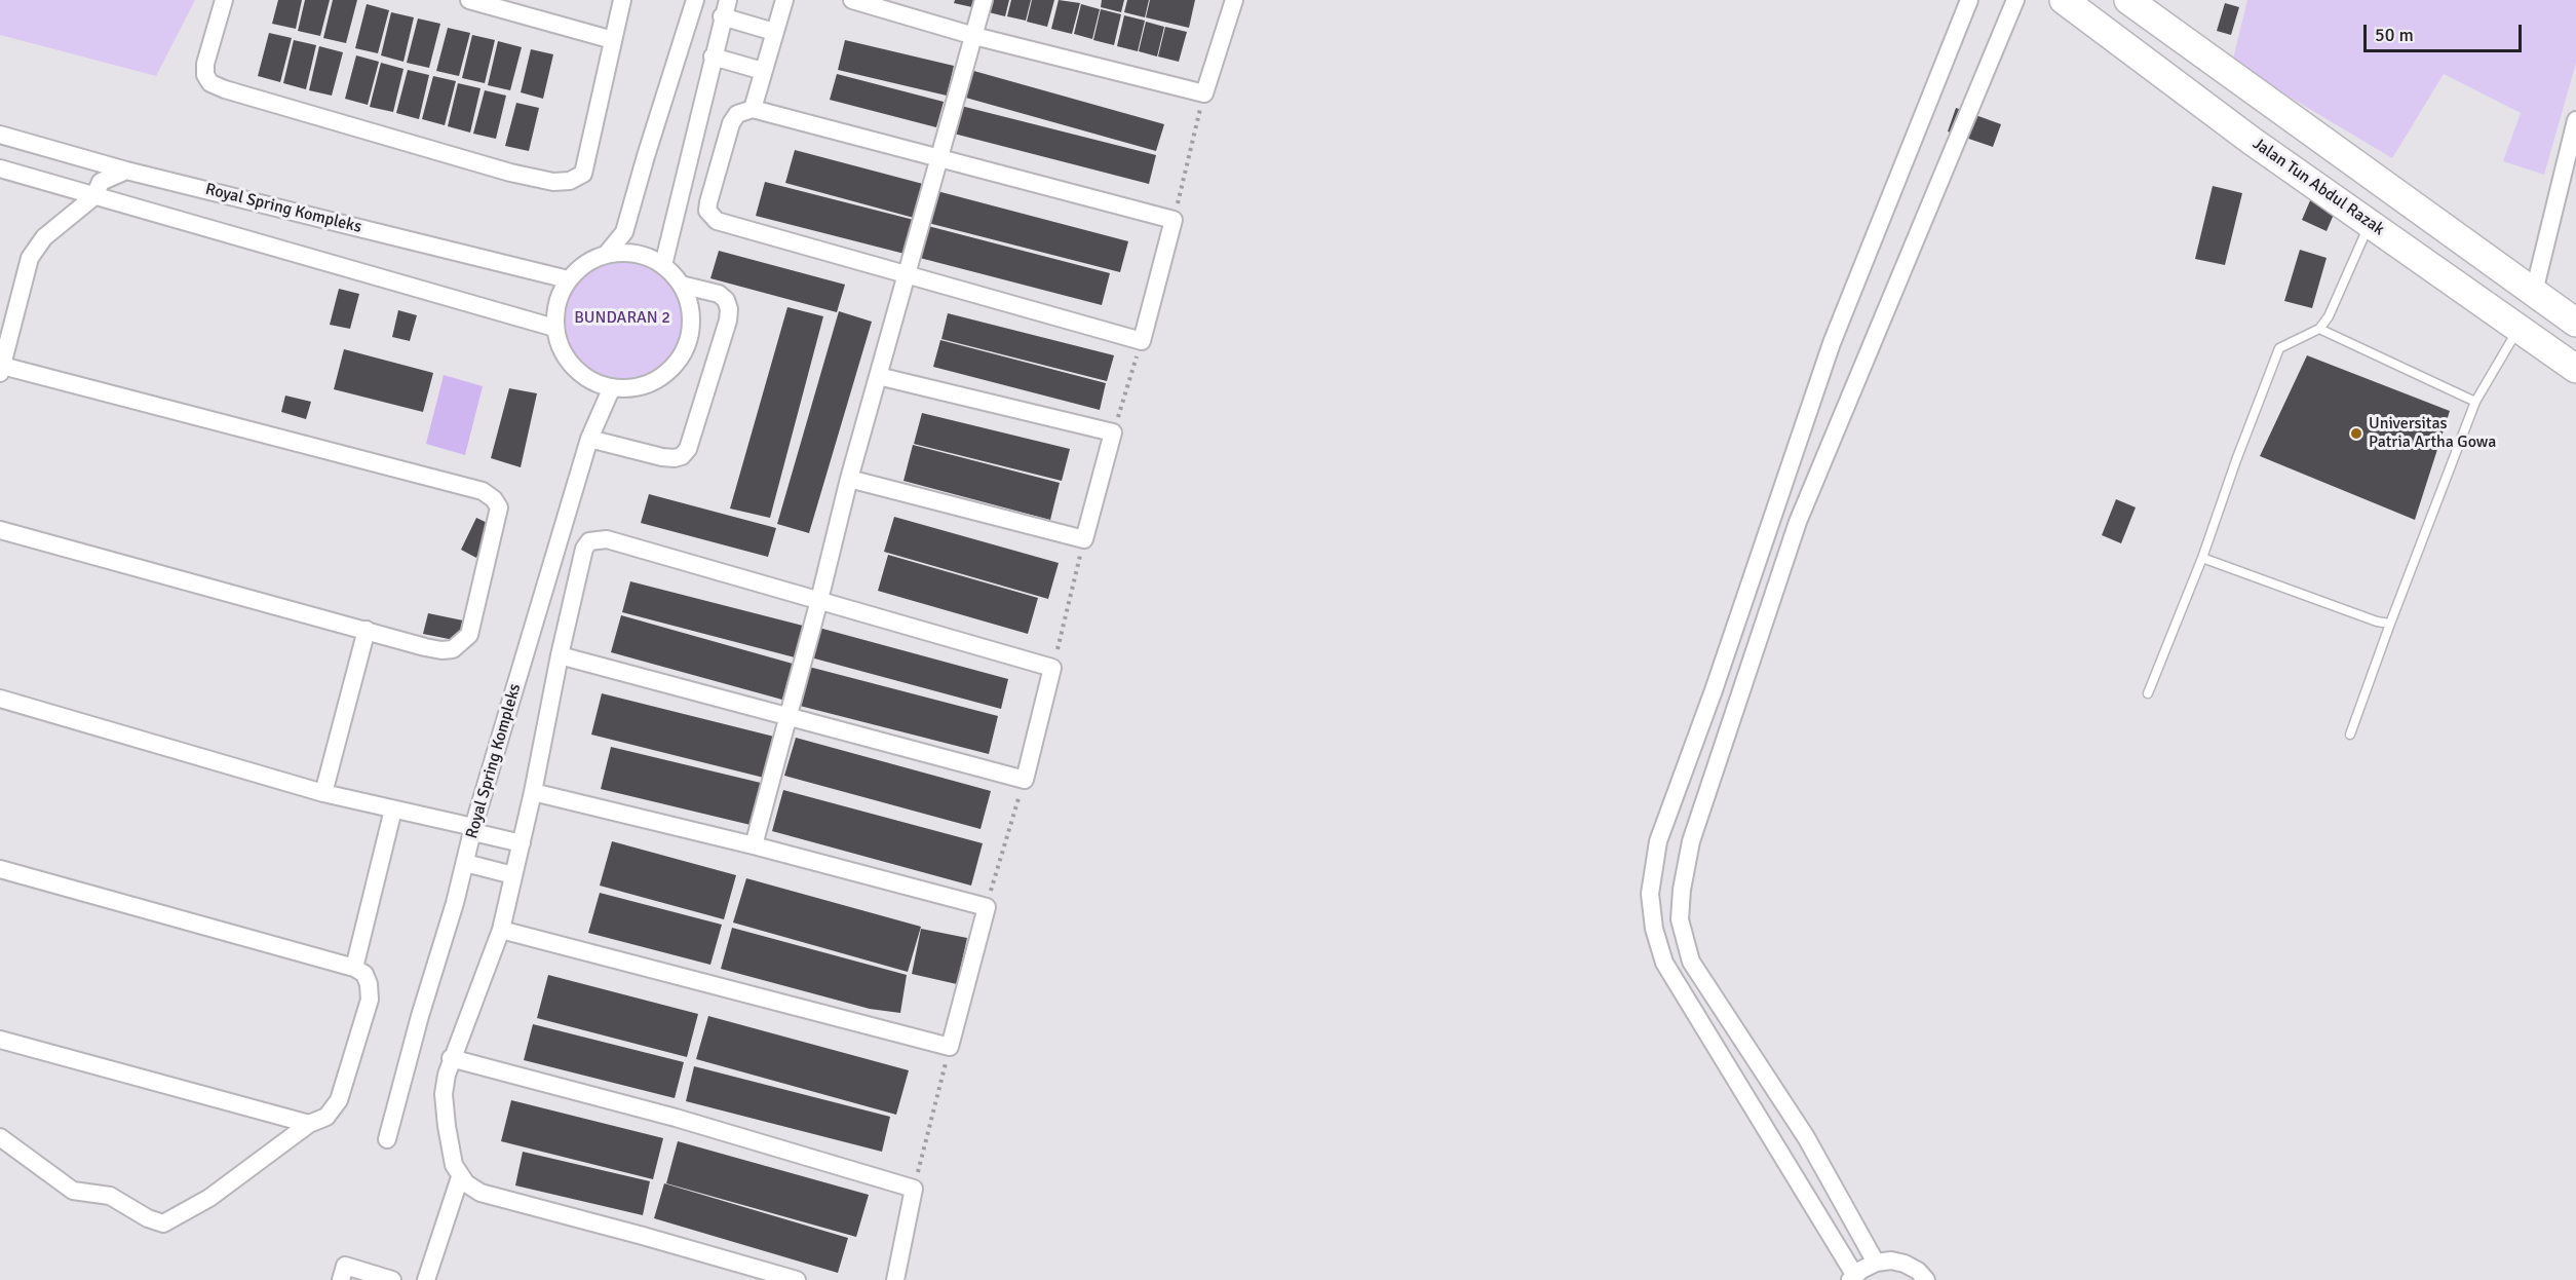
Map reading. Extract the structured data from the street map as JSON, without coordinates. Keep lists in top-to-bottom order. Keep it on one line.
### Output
{"streets":{"main road":["Jalan Tun Abdul Razak"],"street":["Royal Spring Kompleks"]},"parks":["BUNDARAN 2"],"places":["Universitas Patria Artha Gowa"],"scale_bar":"50 m"}
